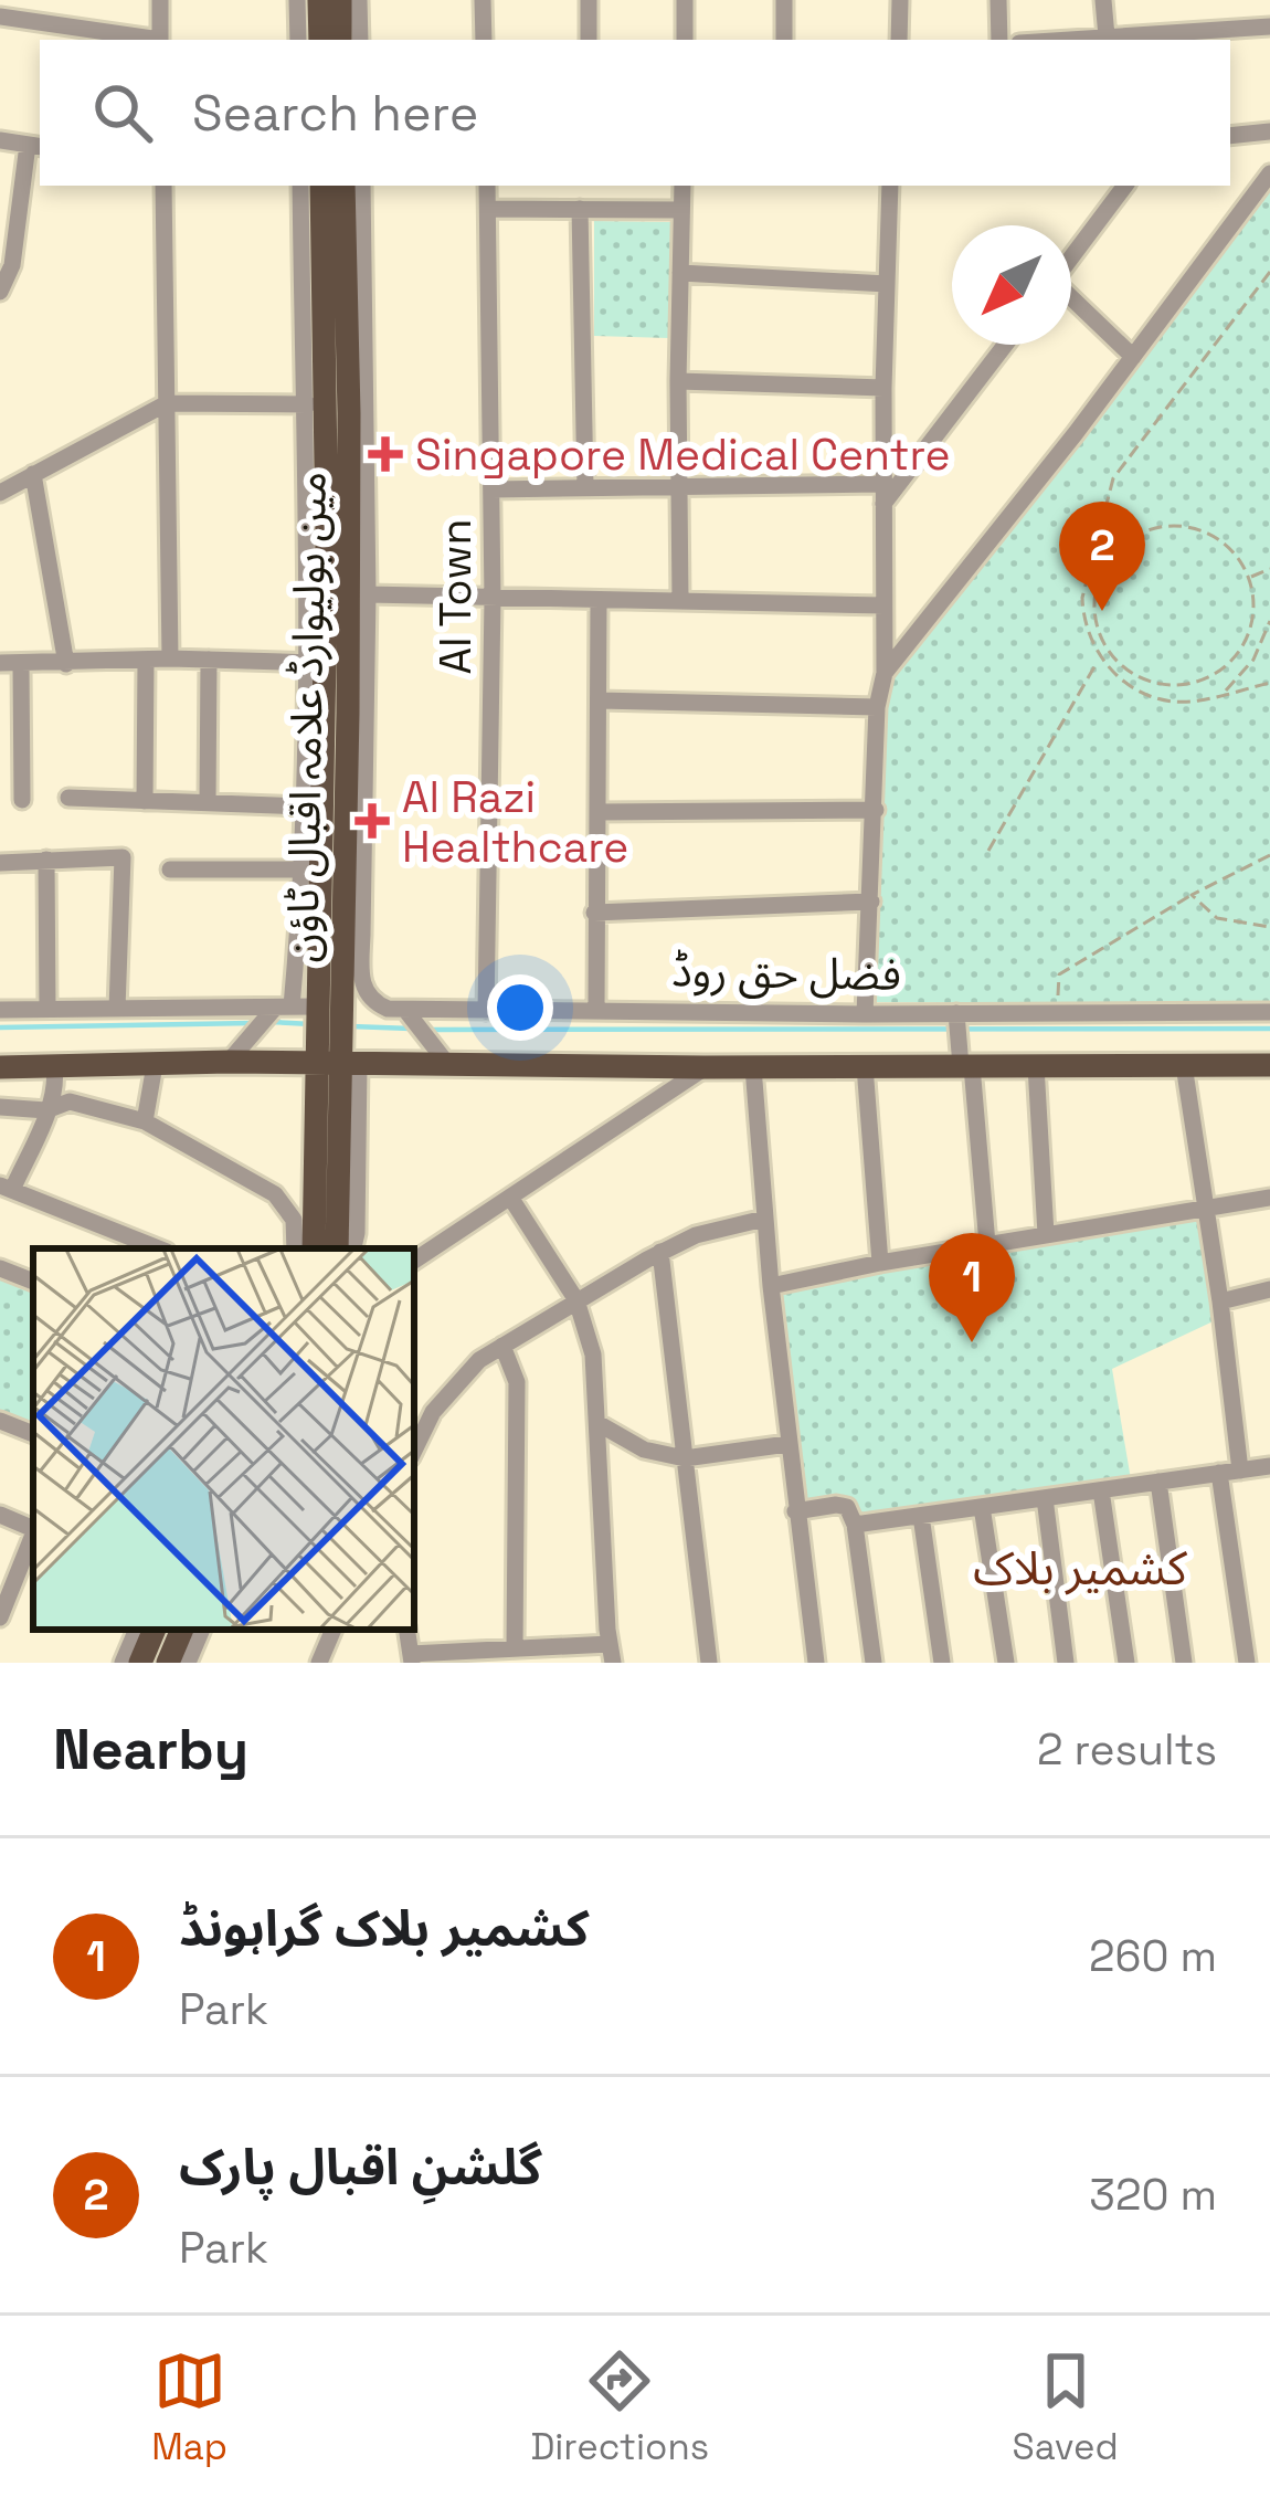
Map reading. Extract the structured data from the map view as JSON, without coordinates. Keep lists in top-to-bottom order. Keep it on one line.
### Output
{"streets":{"main road":["مین بولیوارڈ علامہ اقبال ٹاؤن"],"street":["AI Town","فضل حق روڈ"]},"crossings":[["AI Town","فضل حق روڈ"]],"districts":["کشمیر بلاک"],"places":{"health":["Singapore Medical Centre","Al Razi Healthcare"]},"north":"bottom left","page":{"search":"Search here","pins":["2","1"],"heading":["Nearby","2 results"],"list":[{"mark":"1","name":"کشمیر بلاک ﮔﺮﺍﮨﻮﻧﮉ","note":"Park","value":"260 m"},{"mark":"2","name":"گلشنِ اقبال پارک","note":"Park","value":"320 m"}],"nav":["Map","Directions","Saved"]}}
